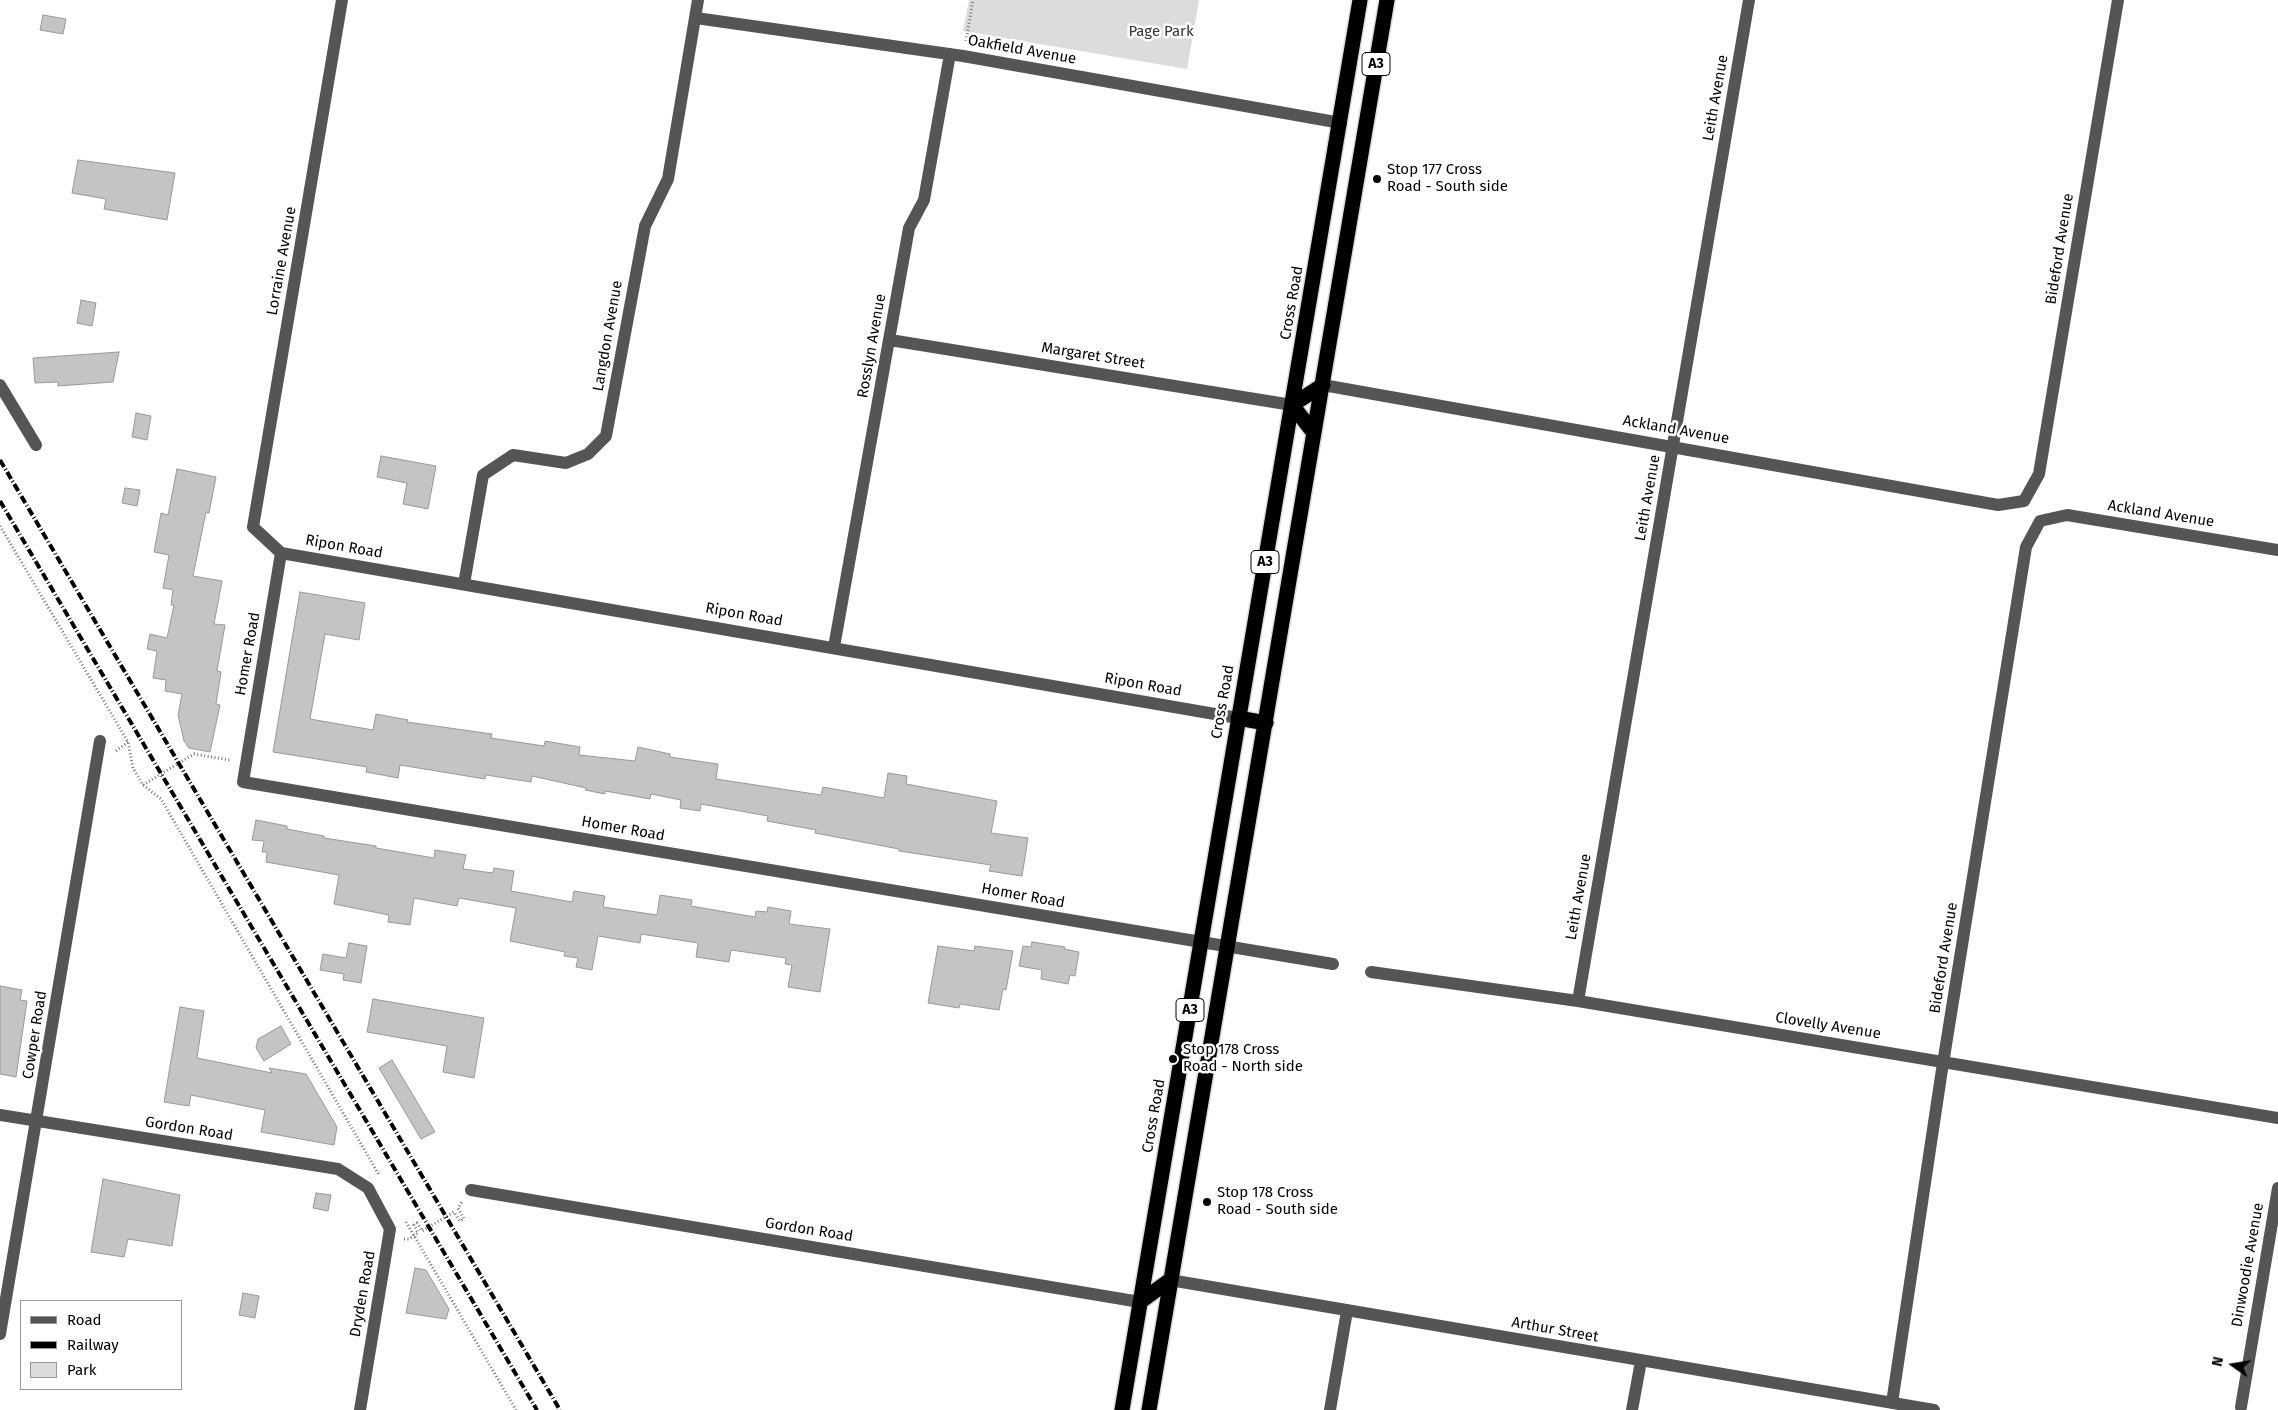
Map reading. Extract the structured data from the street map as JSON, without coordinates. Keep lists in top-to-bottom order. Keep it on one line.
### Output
{"streets":{"highway":["A3","Cross Road"],"street":["Oakfield Avenue","Leith Avenue","Bideford Avenue","Lorraine Avenue","Langdon Avenue","Rosslyn Avenue","Margaret Street","Ackland Avenue","Ripon Road","Homer Road","Clovelly Avenue","Cowper Road","Gordon Road","Dinwoodie Avenue","Dryden Road","Arthur Street"]},"crossings":[["Oakfield Avenue","Cross Road"],["Oakfield Avenue","Langdon Avenue"],["Oakfield Avenue","Rosslyn Avenue"],["A3","Ackland Avenue"],["A3","Homer Road"],["A3","Arthur Street"],["Leith Avenue","Ackland Avenue"],["Leith Avenue","Clovelly Avenue"],["Bideford Avenue","Ackland Avenue"],["Bideford Avenue","Clovelly Avenue"],["Bideford Avenue","Arthur Street"],["Lorraine Avenue","Ripon Road"],["Lorraine Avenue","Homer Road"],["Cross Road","Margaret Street"],["Cross Road","Ripon Road"],["Cross Road","Homer Road"],["Cross Road","Gordon Road"],["Langdon Avenue","Ripon Road"],["Rosslyn Avenue","Margaret Street"],["Rosslyn Avenue","Ripon Road"],["Ripon Road","Homer Road"],["Cowper Road","Gordon Road"],["Gordon Road","Dryden Road"]],"parks":["Page Park"],"places":["Stop 177 Cross Road - South side","Stop 178 Cross Road - North side","Stop 178 Cross Road - South side"],"legend":["Road","Railway","Park"],"north":"left"}
